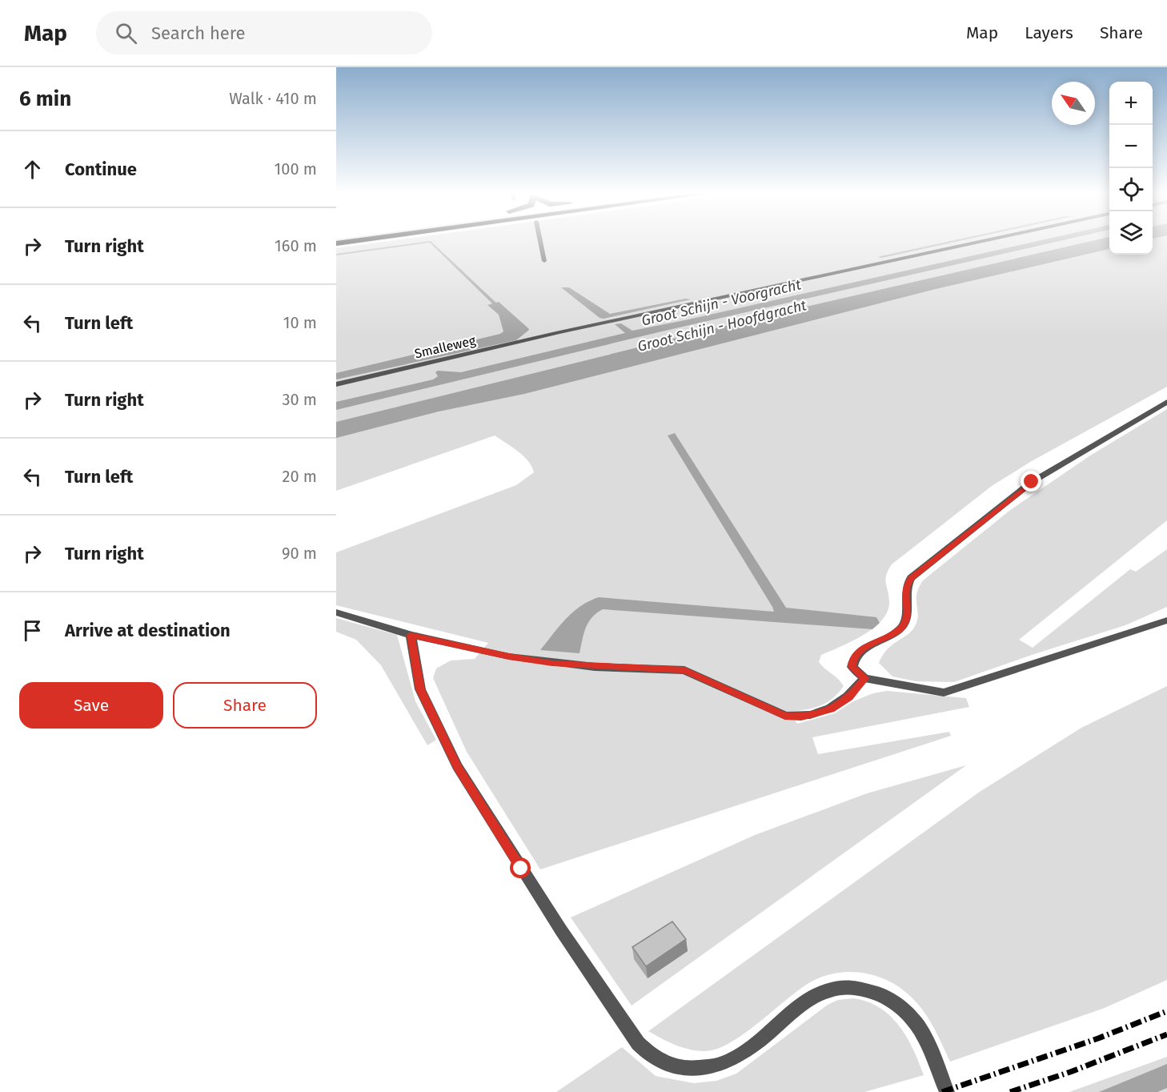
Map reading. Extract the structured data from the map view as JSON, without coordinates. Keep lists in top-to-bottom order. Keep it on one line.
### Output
{"streets":{"street":["Smalleweg"]},"water":["Groot Schijn - Voorgracht","Groot Schijn - Hoofdgracht"],"north":"top left","page":{"header":"Map","search":"Search here","nav":["Map","Layers","Share"],"heading":["6 min","Walk · 410 m"],"map_buttons":["+","−"],"list":[["Continue","100 m"],["Turn right","160 m"],["Turn left","10 m"],["Turn right","30 m"],["Turn left","20 m"],["Turn right","90 m"],"Arrive at destination"],"buttons":["Save","Share"]}}
